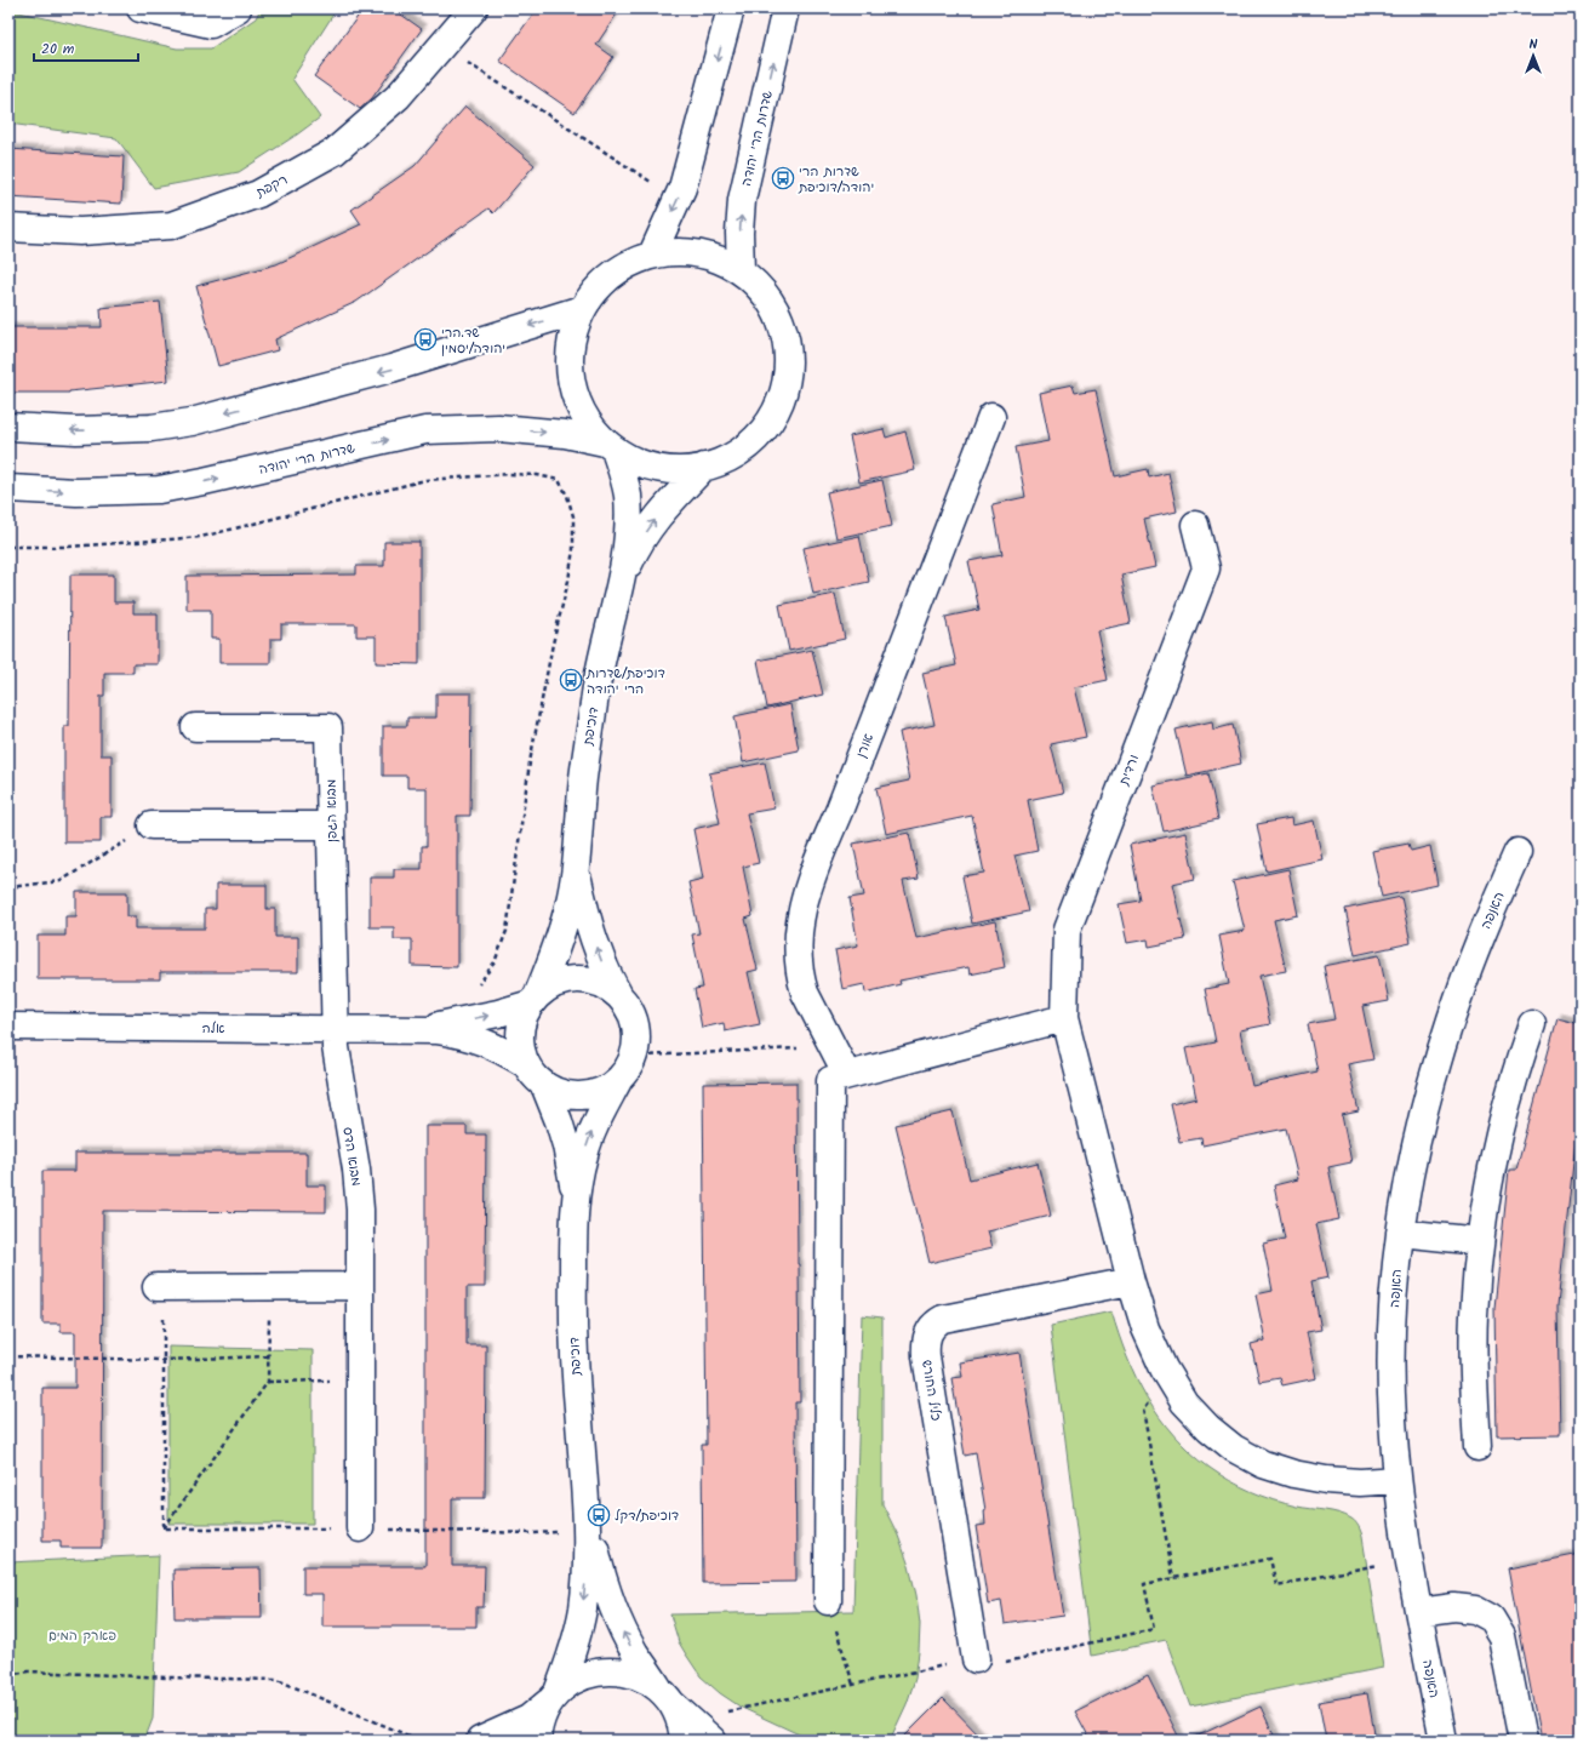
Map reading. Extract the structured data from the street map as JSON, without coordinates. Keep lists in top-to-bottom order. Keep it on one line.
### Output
{"streets":{"street":["שדרות הרי יהודה","רקפת","דוכיפת","אורן","ורדית","מבוא הגפן","האנפה","אלה","מבוא הדס","כליל החורש"]},"crossings":[["שדרות הרי יהודה","דוכיפת"],["דוכיפת","אלה"],["ורדית","האנפה"],["ורדית","כליל החורש"],["מבוא הגפן","אלה"],["מבוא הגפן","מבוא הדס"],["אלה","מבוא הדס"]],"parks":["פארק המים"],"places":{"bus stop":["שדרות הרי יהודה/דוכיפת","שד.הרי יהודה/יסמין","דוכיפת/שדרות הרי יהודה","דוכיפת/דקל"]},"scale_bar":"20 m","north":"top"}
